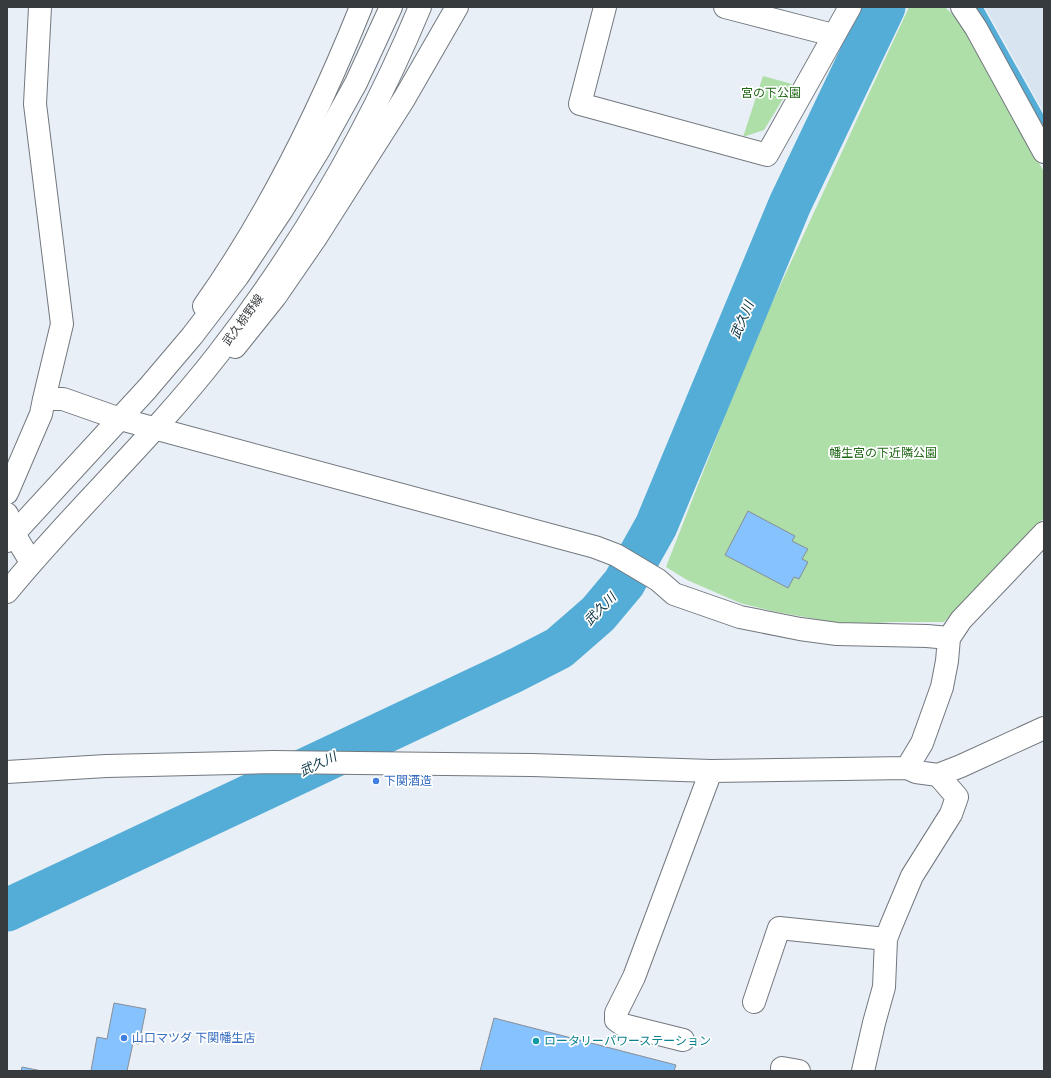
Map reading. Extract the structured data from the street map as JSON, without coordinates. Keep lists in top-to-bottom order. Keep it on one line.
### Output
{"streets":{"street":["武久椋野線"]},"water":["武久川"],"parks":["宮の下公園","幡生宮の下近隣公園"],"places":["下関酒造","山口マツダ 下関幡生店","ロータリーパワーステーション"]}
